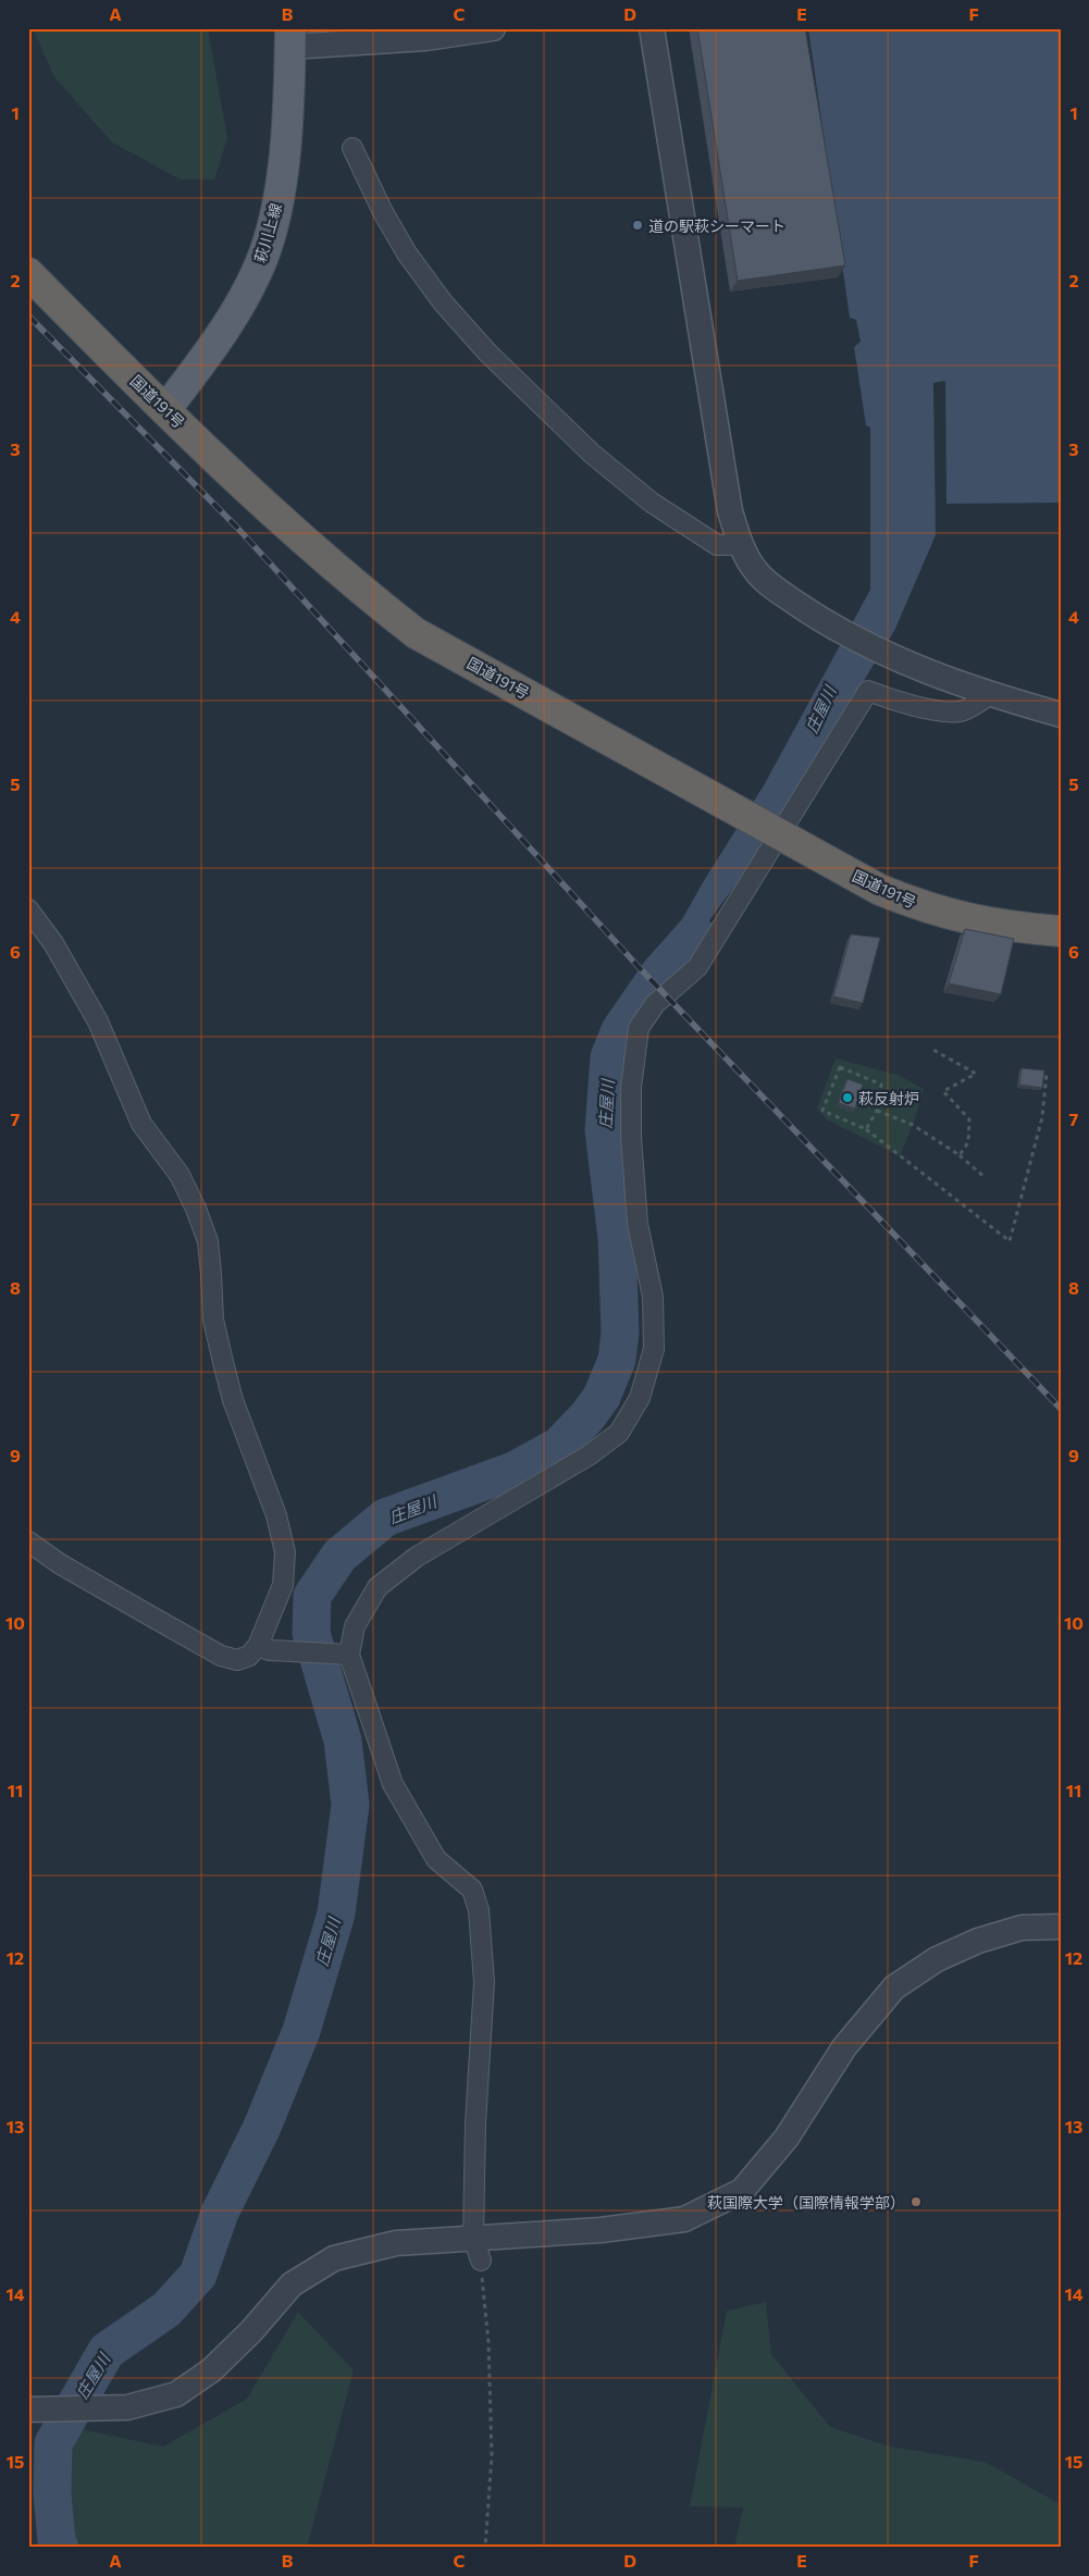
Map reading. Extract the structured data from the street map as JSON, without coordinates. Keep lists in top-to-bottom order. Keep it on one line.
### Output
{"streets":{"highway":["国道191号"],"main road":["萩川上線"]},"crossings":[["萩川上線","国道191号"]],"water":["庄屋川"],"places":["道の駅萩シーマート","萩反射炉","萩国際大学（国際情報学部）"],"grid":{"columns":["A","B","C","D","E","F"],"rows":["1","2","3","4","5","6","7","8","9","10","11","12","13","14","15"]}}
